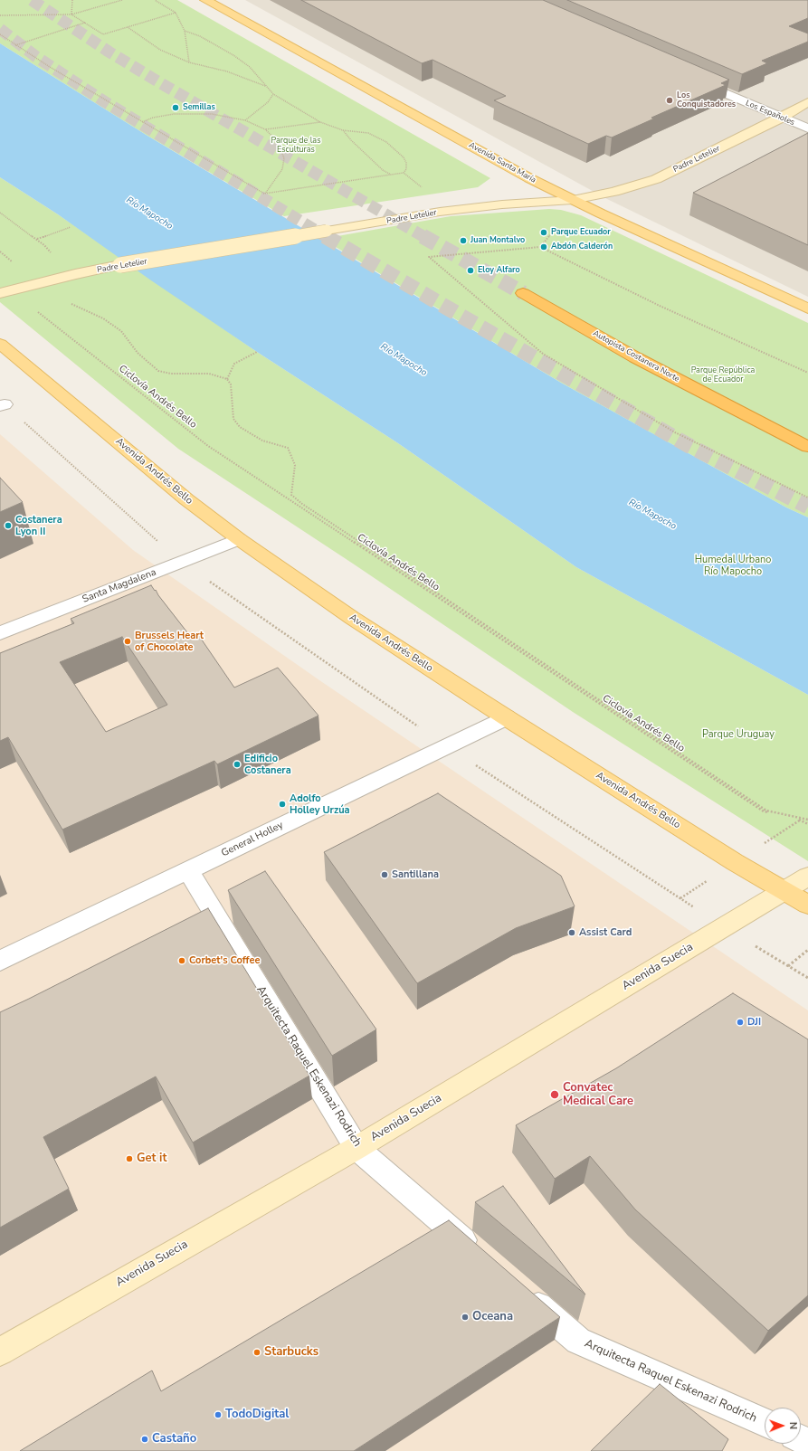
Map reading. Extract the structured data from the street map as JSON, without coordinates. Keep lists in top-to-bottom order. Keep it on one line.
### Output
{"streets":{"highway":["Autopista Costanera Norte"],"main road":["Avenida Santa María","Avenida Andrés Bello"],"street":["Los Españoles","Padre Letelier","Santa Magdalena","General Holley","Avenida Suecia","Arquitecta Raquel Eskenazi Rodrich"],"path":["Ciclovía Andrés Bello"]},"crossings":[["Los Españoles","Padre Letelier"],["Padre Letelier","Avenida Santa María"],["Padre Letelier","Ciclovía Andrés Bello"],["Avenida Andrés Bello","Santa Magdalena"],["Avenida Andrés Bello","General Holley"],["Avenida Andrés Bello","Avenida Suecia"],["General Holley","Arquitecta Raquel Eskenazi Rodrich"],["Avenida Suecia","Arquitecta Raquel Eskenazi Rodrich"]],"water":["Río Mapocho"],"parks":["Parque de las Esculturas","Parque República de Ecuador","Humedal Urbano Río Mapocho","Parque Uruguay"],"places":["Los Conquistadores","Semillas","Parque Ecuador","Juan Montalvo","Abdón Calderón","Eloy Alfaro","Costanera Lyon II","Brussels Heart of Chocolate","Edificio Costanera","Adolfo Holley Urzúa","Santillana","Assist Card","Corbet's Coffee","DJI","Convatec Medical Care","Get it","Oceana","Starbucks","TodoDigital","Castaño"],"north":"right"}
